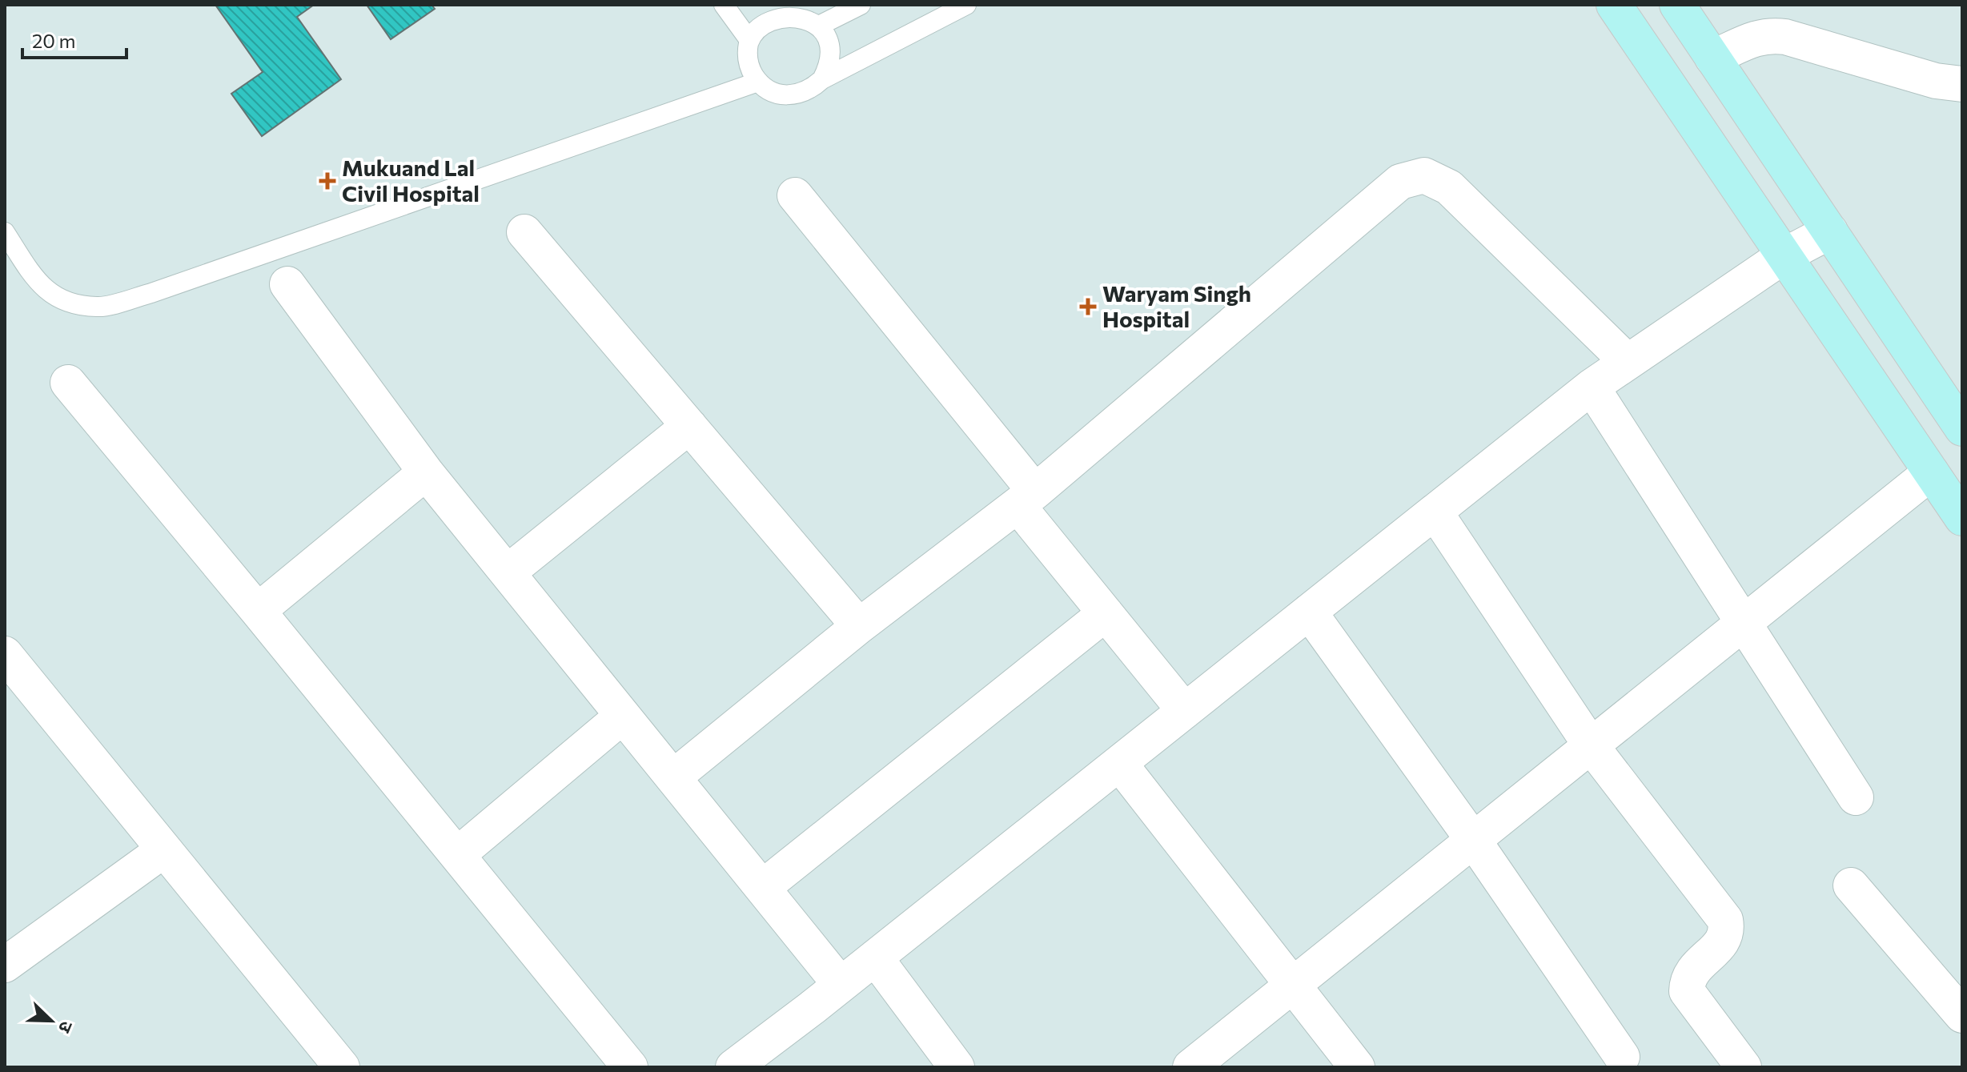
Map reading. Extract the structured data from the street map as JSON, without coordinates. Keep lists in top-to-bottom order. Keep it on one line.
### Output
{"places":{"health":["Mukuand Lal Civil Hospital","Waryam Singh Hospital"]},"scale_bar":"20 m","north":"bottom right"}
